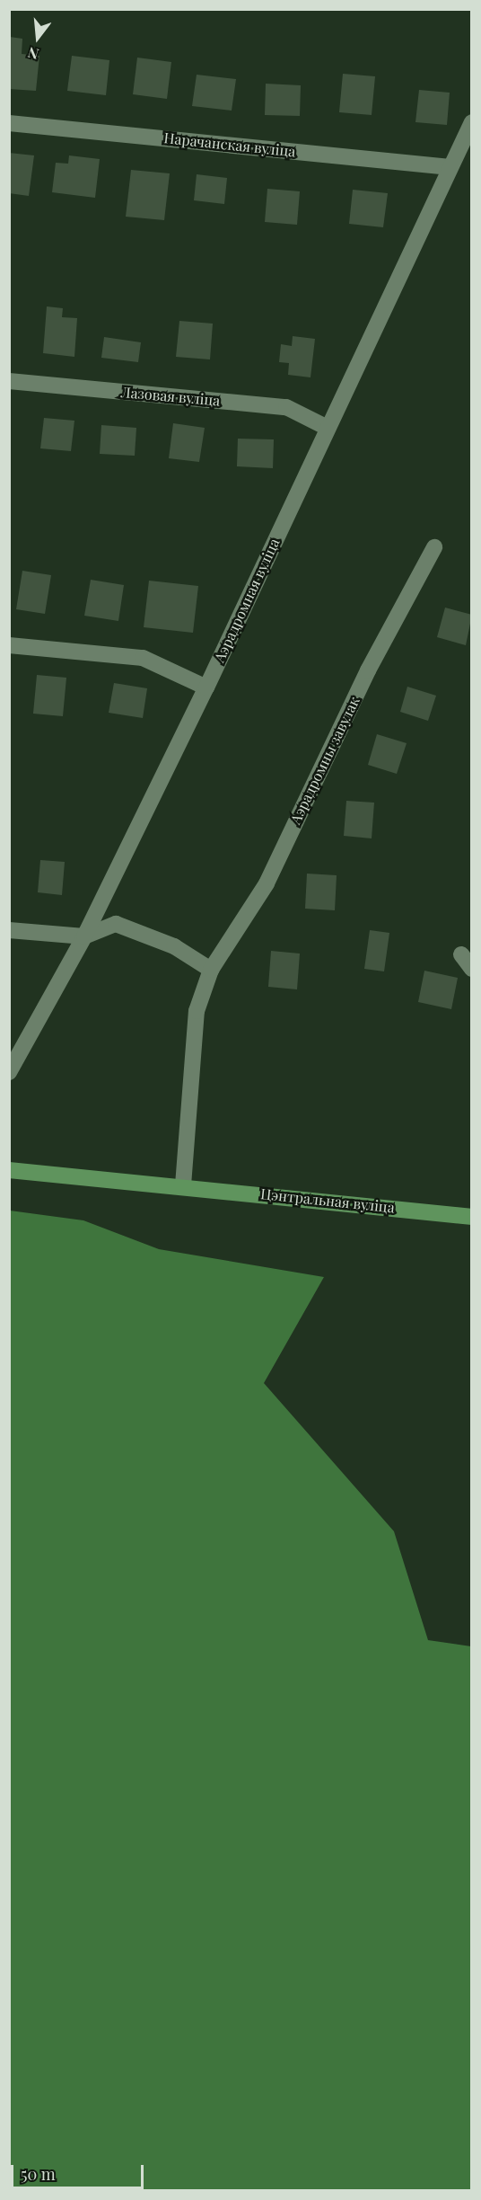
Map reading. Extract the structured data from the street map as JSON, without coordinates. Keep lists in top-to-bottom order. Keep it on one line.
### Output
{"streets":{"main road":["Цэнтральная вуліца"],"street":["Нарачанская вуліца","Лазовая вуліца","Аэрадромная вуліца","Аэрадромны завулак"]},"crossings":[["Нарачанская вуліца","Аэрадромная вуліца"],["Лазовая вуліца","Аэрадромная вуліца"],["Аэрадромны завулак","Цэнтральная вуліца"]],"scale_bar":"50 m","north":"bottom"}
